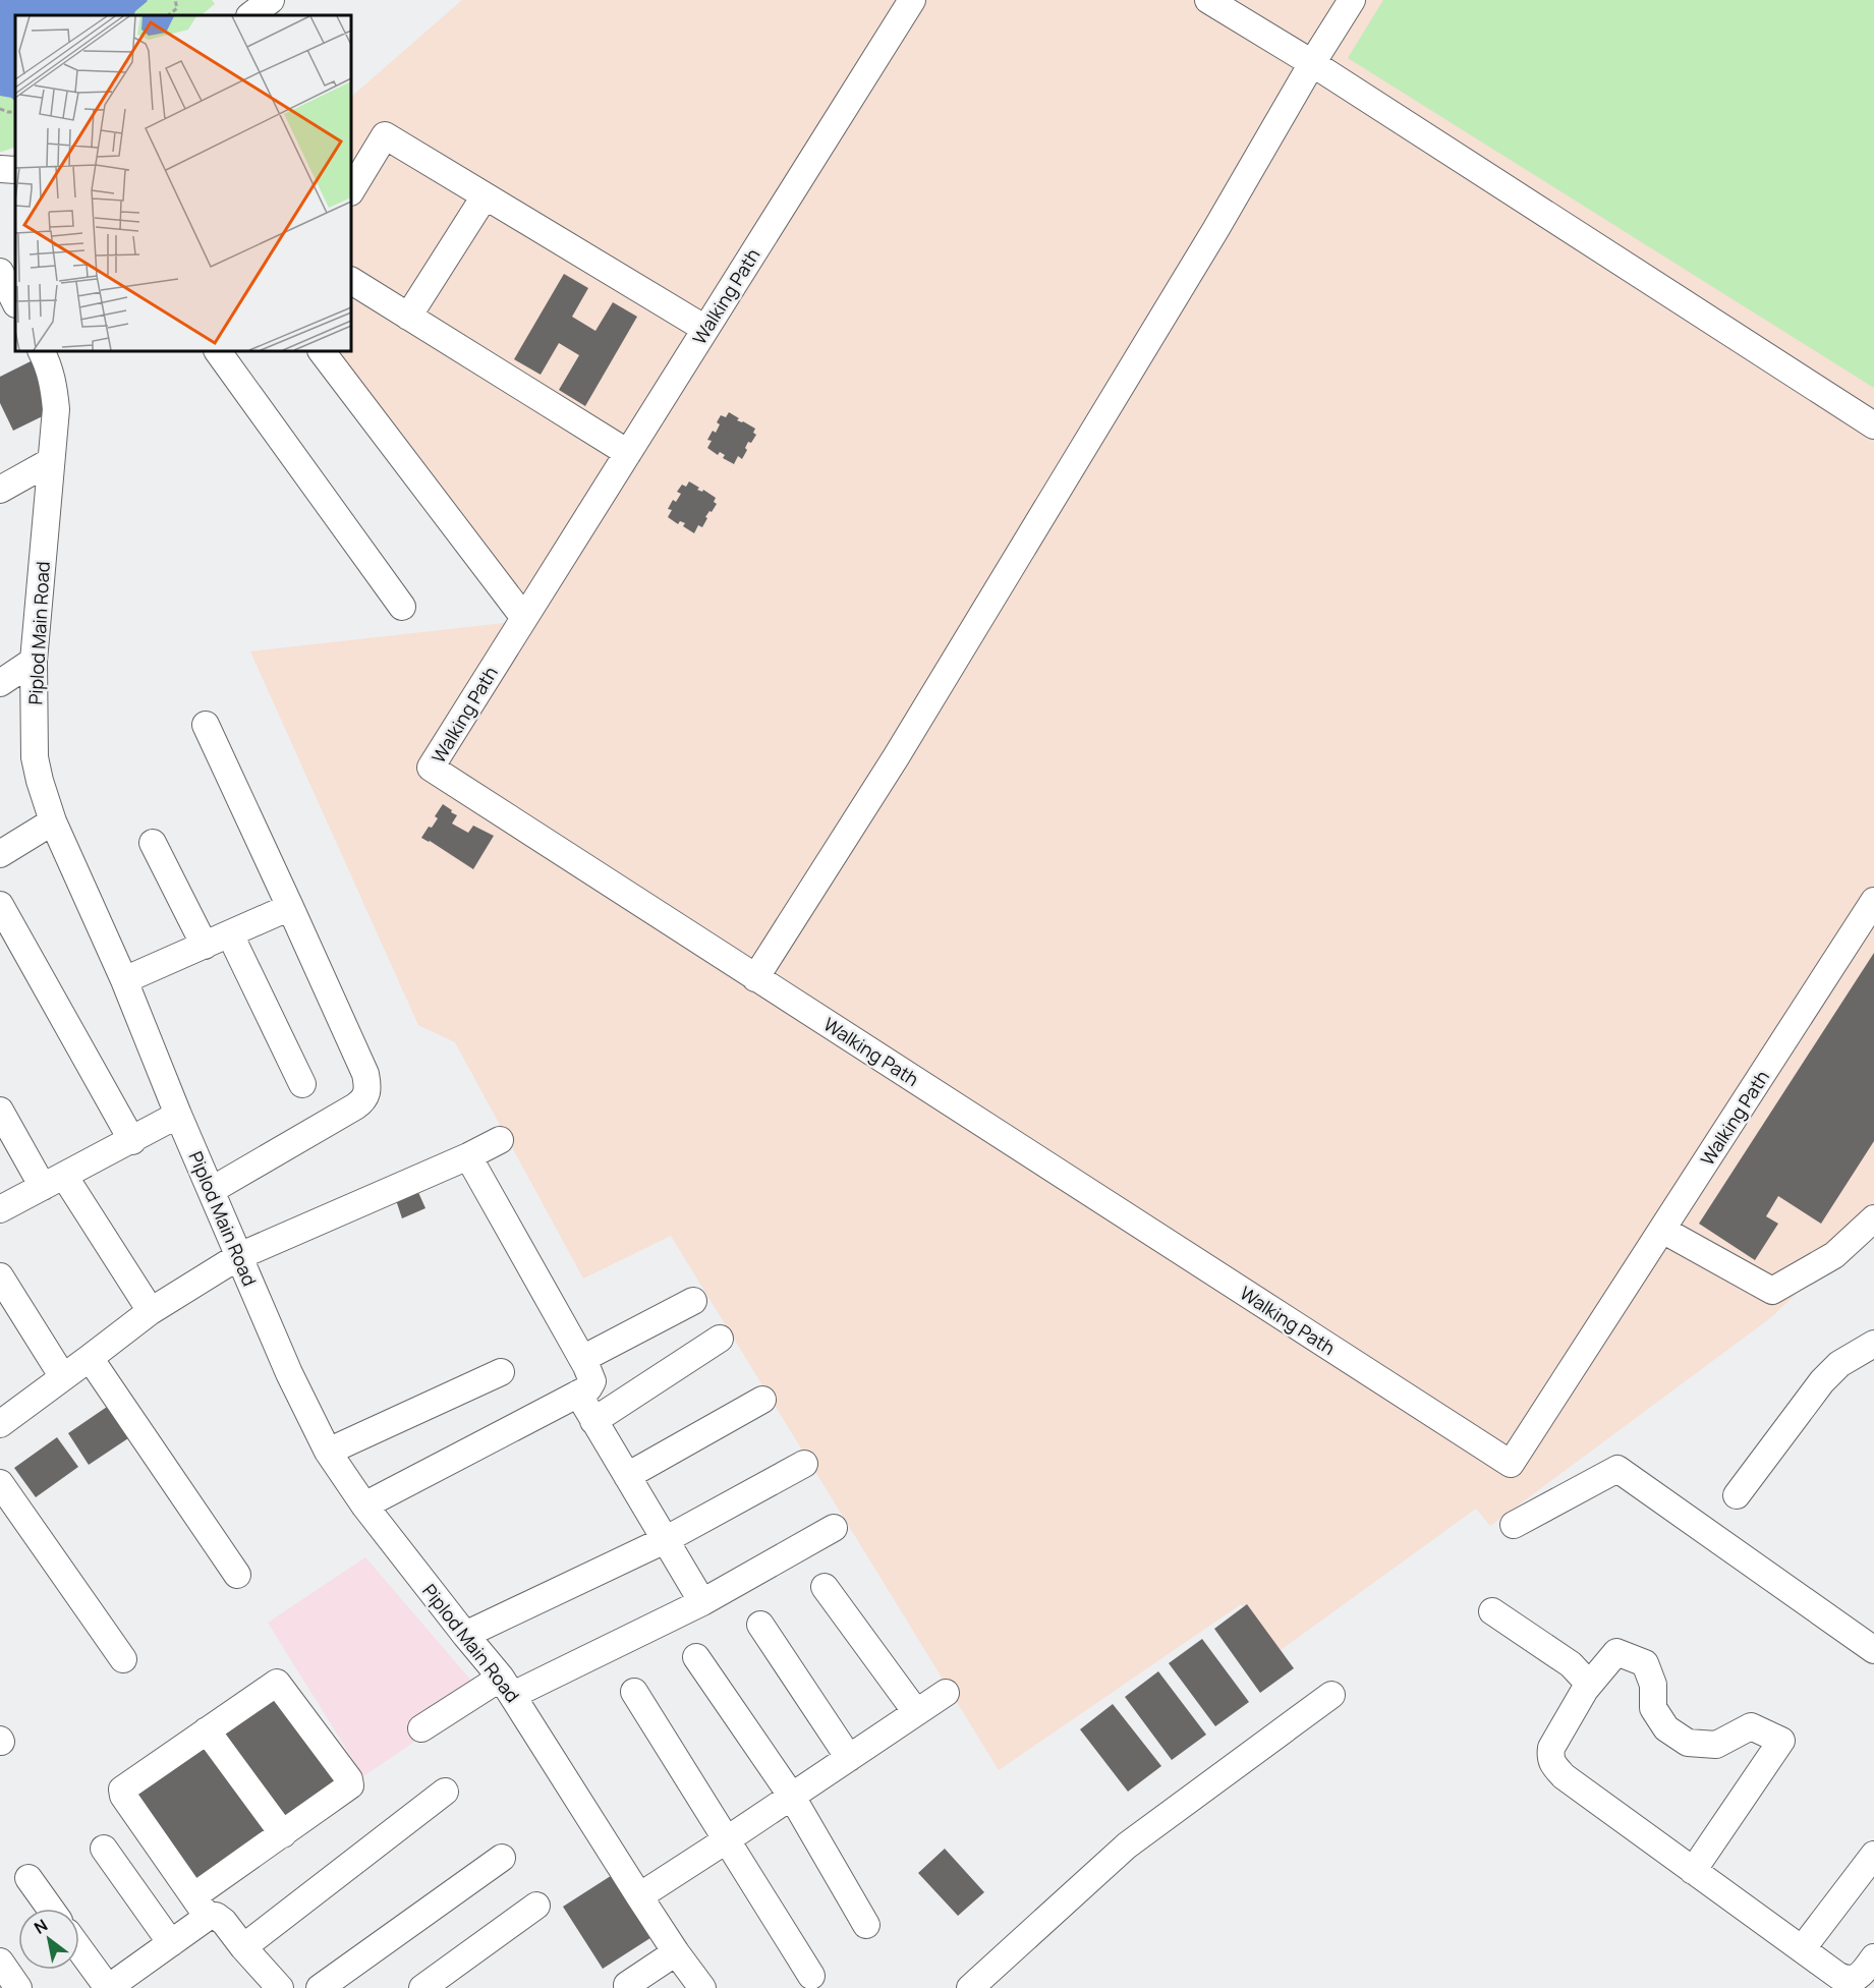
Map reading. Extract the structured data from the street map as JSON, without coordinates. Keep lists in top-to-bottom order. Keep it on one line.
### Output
{"streets":{"street":["Walking Path","Piplod Main Road"]},"north":"top left"}
